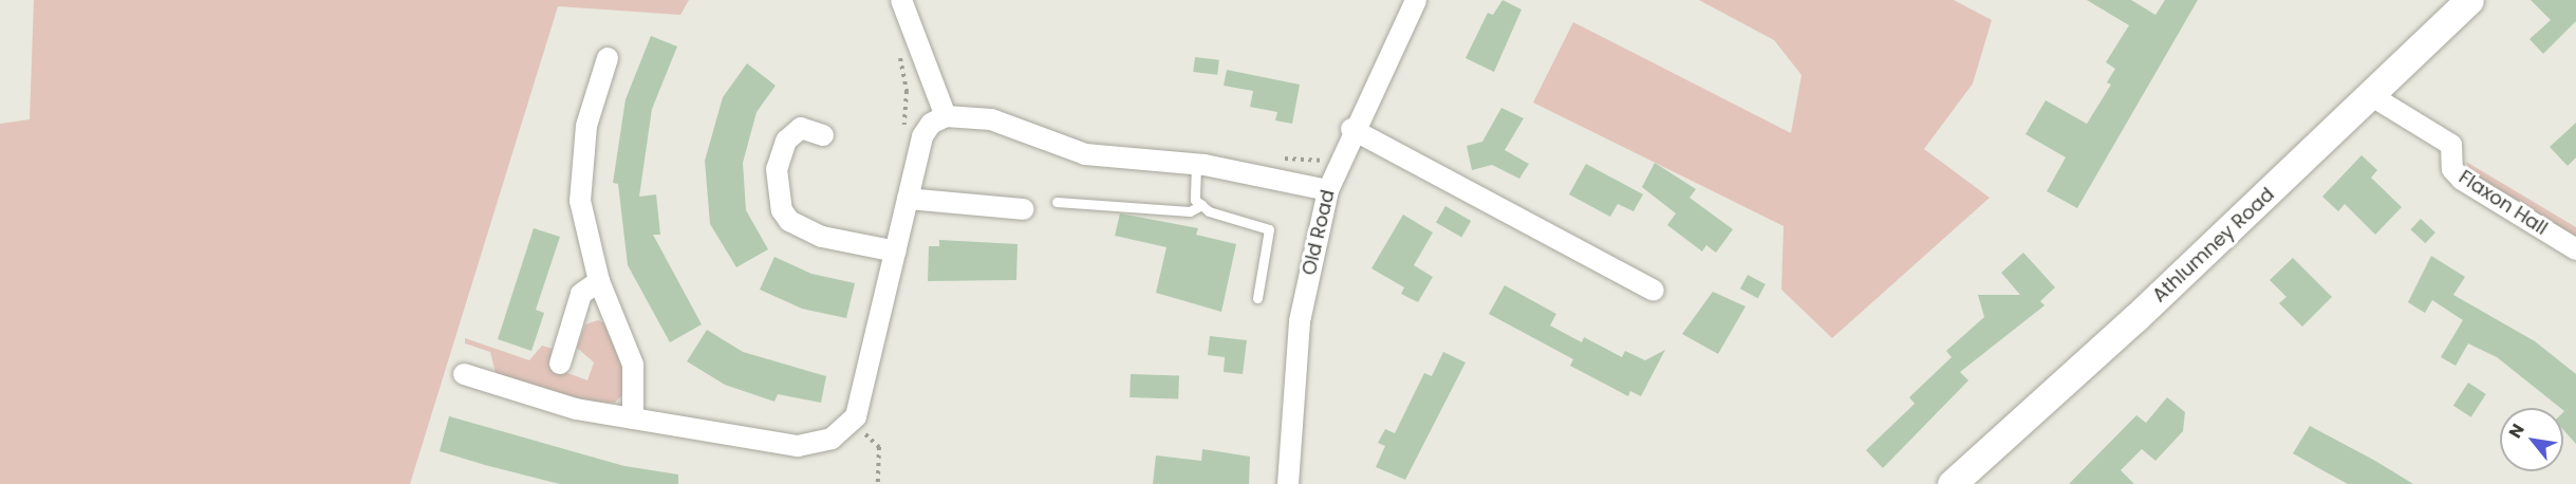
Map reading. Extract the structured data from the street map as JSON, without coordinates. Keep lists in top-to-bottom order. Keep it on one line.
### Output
{"streets":{"main road":["Athlumney Road"],"street":["Flaxon Hall","Old Road"]},"crossings":[["Flaxon Hall","Athlumney Road"]],"north":"top left"}
